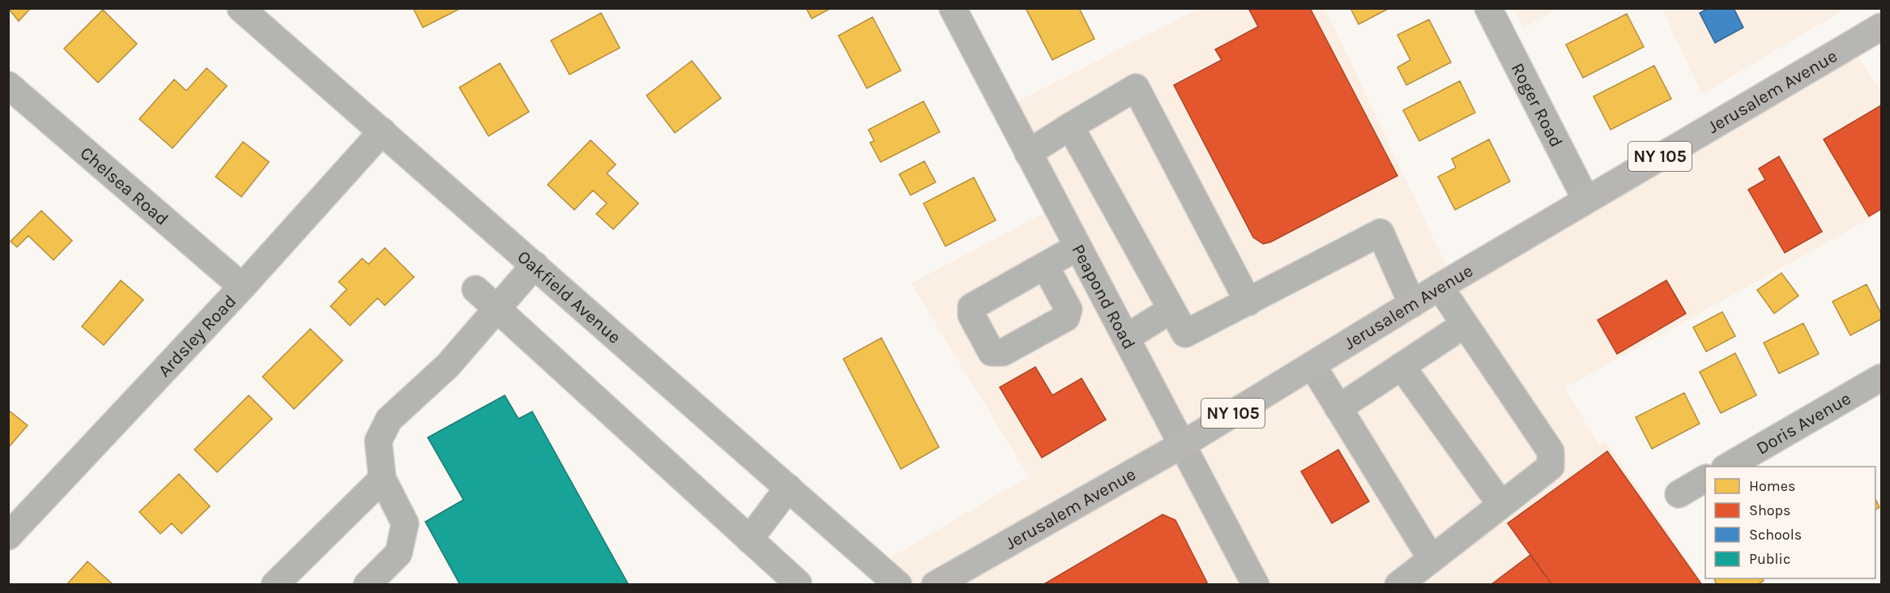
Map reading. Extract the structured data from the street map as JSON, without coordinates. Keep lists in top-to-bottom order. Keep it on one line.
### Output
{"streets":{"main road":["Jerusalem Avenue","NY 105"],"street":["Roger Road","Chelsea Road","Oakfield Avenue","Peapond Road","Ardsley Road","Doris Avenue"]},"crossings":[["Jerusalem Avenue","Roger Road"],["Jerusalem Avenue","Peapond Road"],["Chelsea Road","Ardsley Road"],["Oakfield Avenue","Ardsley Road"]],"legend":["Homes","Shops","Schools","Public"]}
